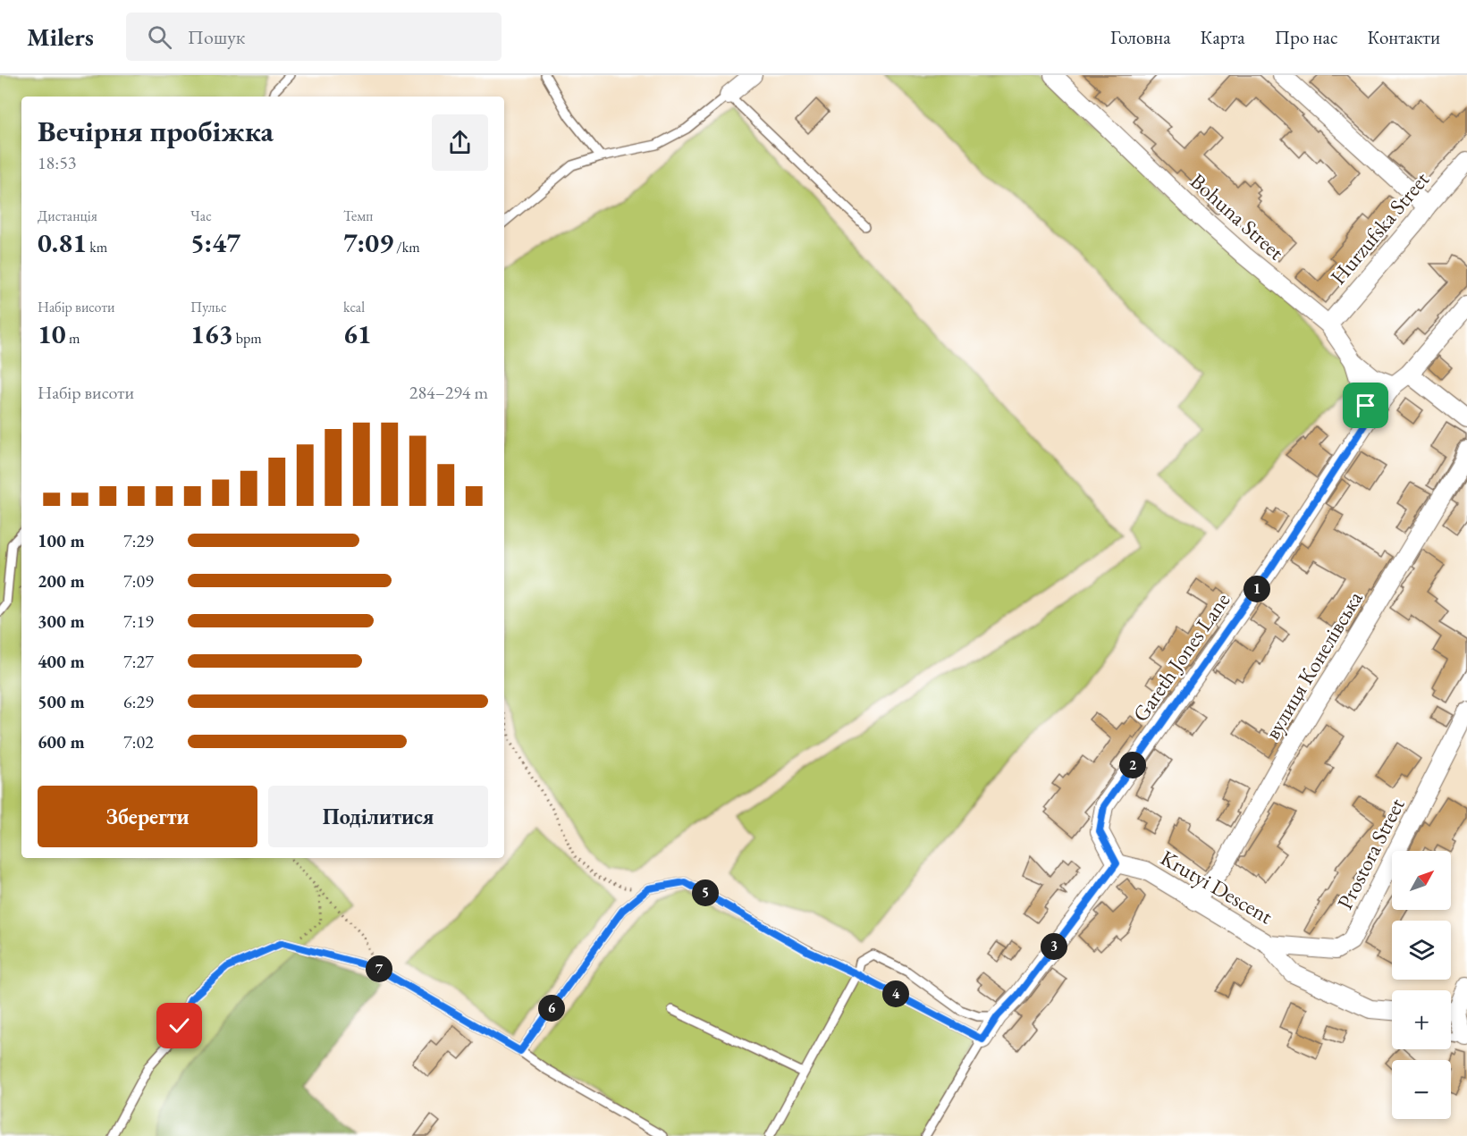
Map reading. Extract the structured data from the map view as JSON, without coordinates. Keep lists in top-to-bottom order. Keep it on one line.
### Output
{"streets":{"street":["Bohuna Street","Hurzufska Street","Gareth Jones Lane","вулиця Конелівська","Prostora Street","Krutyi Descent"]},"crossings":[["Bohuna Street","Hurzufska Street"],["Bohuna Street","Gareth Jones Lane"],["Gareth Jones Lane","Krutyi Descent"],["вулиця Конелівська","Krutyi Descent"],["Prostora Street","Krutyi Descent"]],"north":"top right","page":{"header":"Milers","search":"Пошук","nav":["Головна","Карта","Про нас","Контакти"],"heading":["Вечірня пробіжка","18:53"],"stats":[["Дистанція","0.81 km"],["Час","5:47"],["Темп","7:09 /km"],["Набір висоти","10 m"],["Пульс","163 bpm"],["kcal","61"]],"chart":["Набір висоти","284–294 m"],"list":[{"name":"100 m","note":"7:29"},{"name":"200 m","note":"7:09"},{"name":"300 m","note":"7:19"},{"name":"400 m","note":"7:27"},{"name":"500 m","note":"6:29"},{"name":"600 m","note":"7:02"}],"pins":["1","2","5","3","7","4","6"],"buttons":["Зберегти","Поділитися"],"map_buttons":["+","−"]}}
